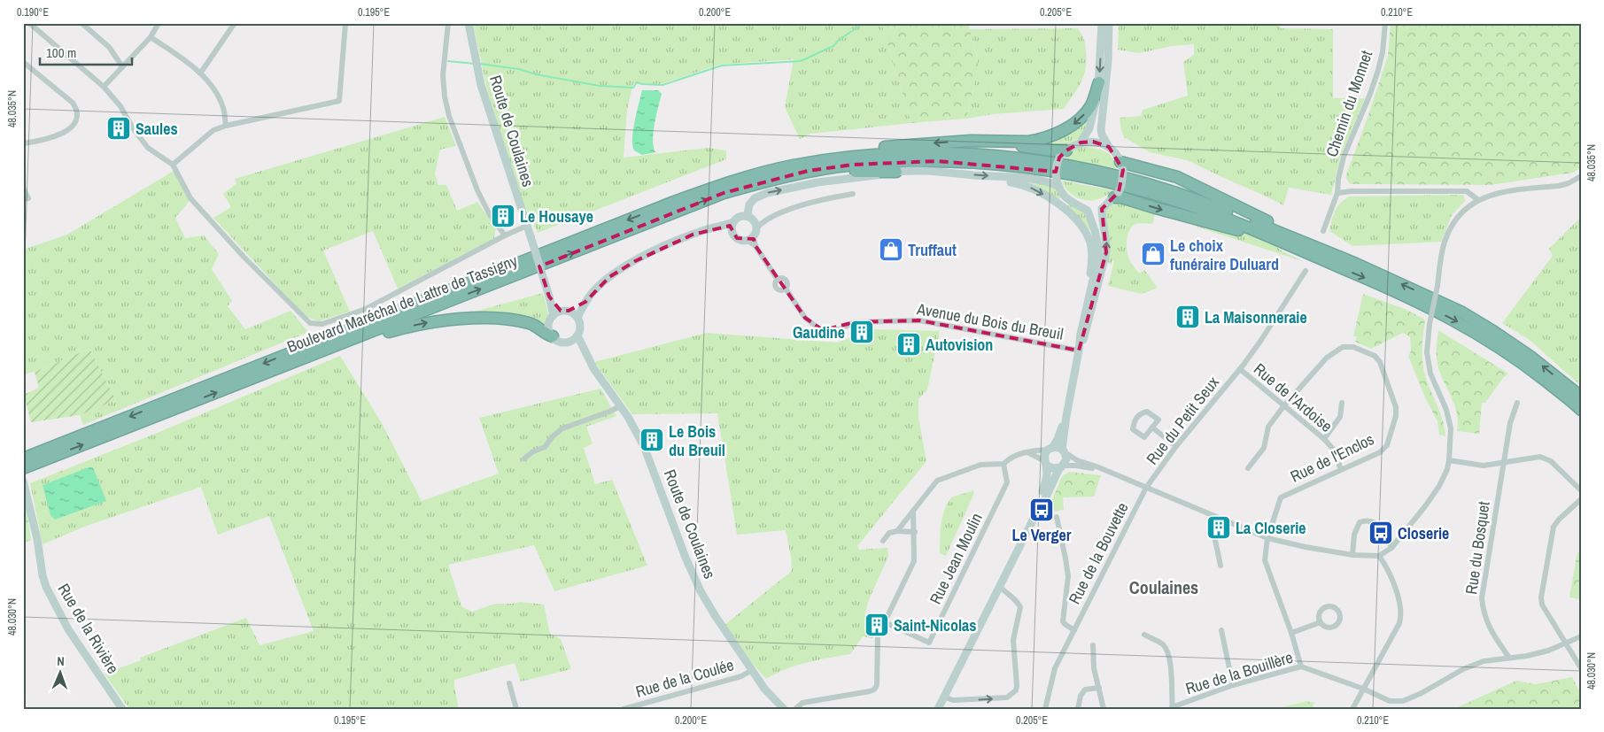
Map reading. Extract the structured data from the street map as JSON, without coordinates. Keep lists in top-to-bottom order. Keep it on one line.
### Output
{"streets":{"highway":["Boulevard Maréchal de Lattre de Tassigny"],"main road":["Route de Coulaines","Rue de la Rivière"],"street":["Chemin du Monnet","Avenue du Bois du Breuil","Rue de l'Ardoise","Rue du Petit Seux","Rue de l'Enclos","Rue du Bosquet","Rue de la Bouvette","Rue Jean Moulin","Rue de la Bouillère","Rue de la Coulée"]},"crossings":[["Route de Coulaines","Rue de la Coulée"],["Rue de l'Ardoise","Rue du Petit Seux"],["Rue de l'Ardoise","Rue de l'Enclos"],["Rue du Petit Seux","Rue de la Bouvette"],["Rue de l'Enclos","Rue de la Bouillère"],["Rue du Bosquet","Rue de la Bouillère"]],"districts":["Coulaines"],"places":{"building":["Saules","Le Housaye","La Maisonneraie","Gaudine","Autovision","Le Bois du Breuil","La Closerie","Saint-Nicolas"],"shop":["Truffaut","Le choix funéraire Duluard"],"bus stop":["Le Verger","Closerie"]},"scale_bar":"100 m","north":"top","coordinates":["0.190°E","0.195°E","0.200°E","0.205°E","0.210°E","48.035°N","48.030°N"]}
